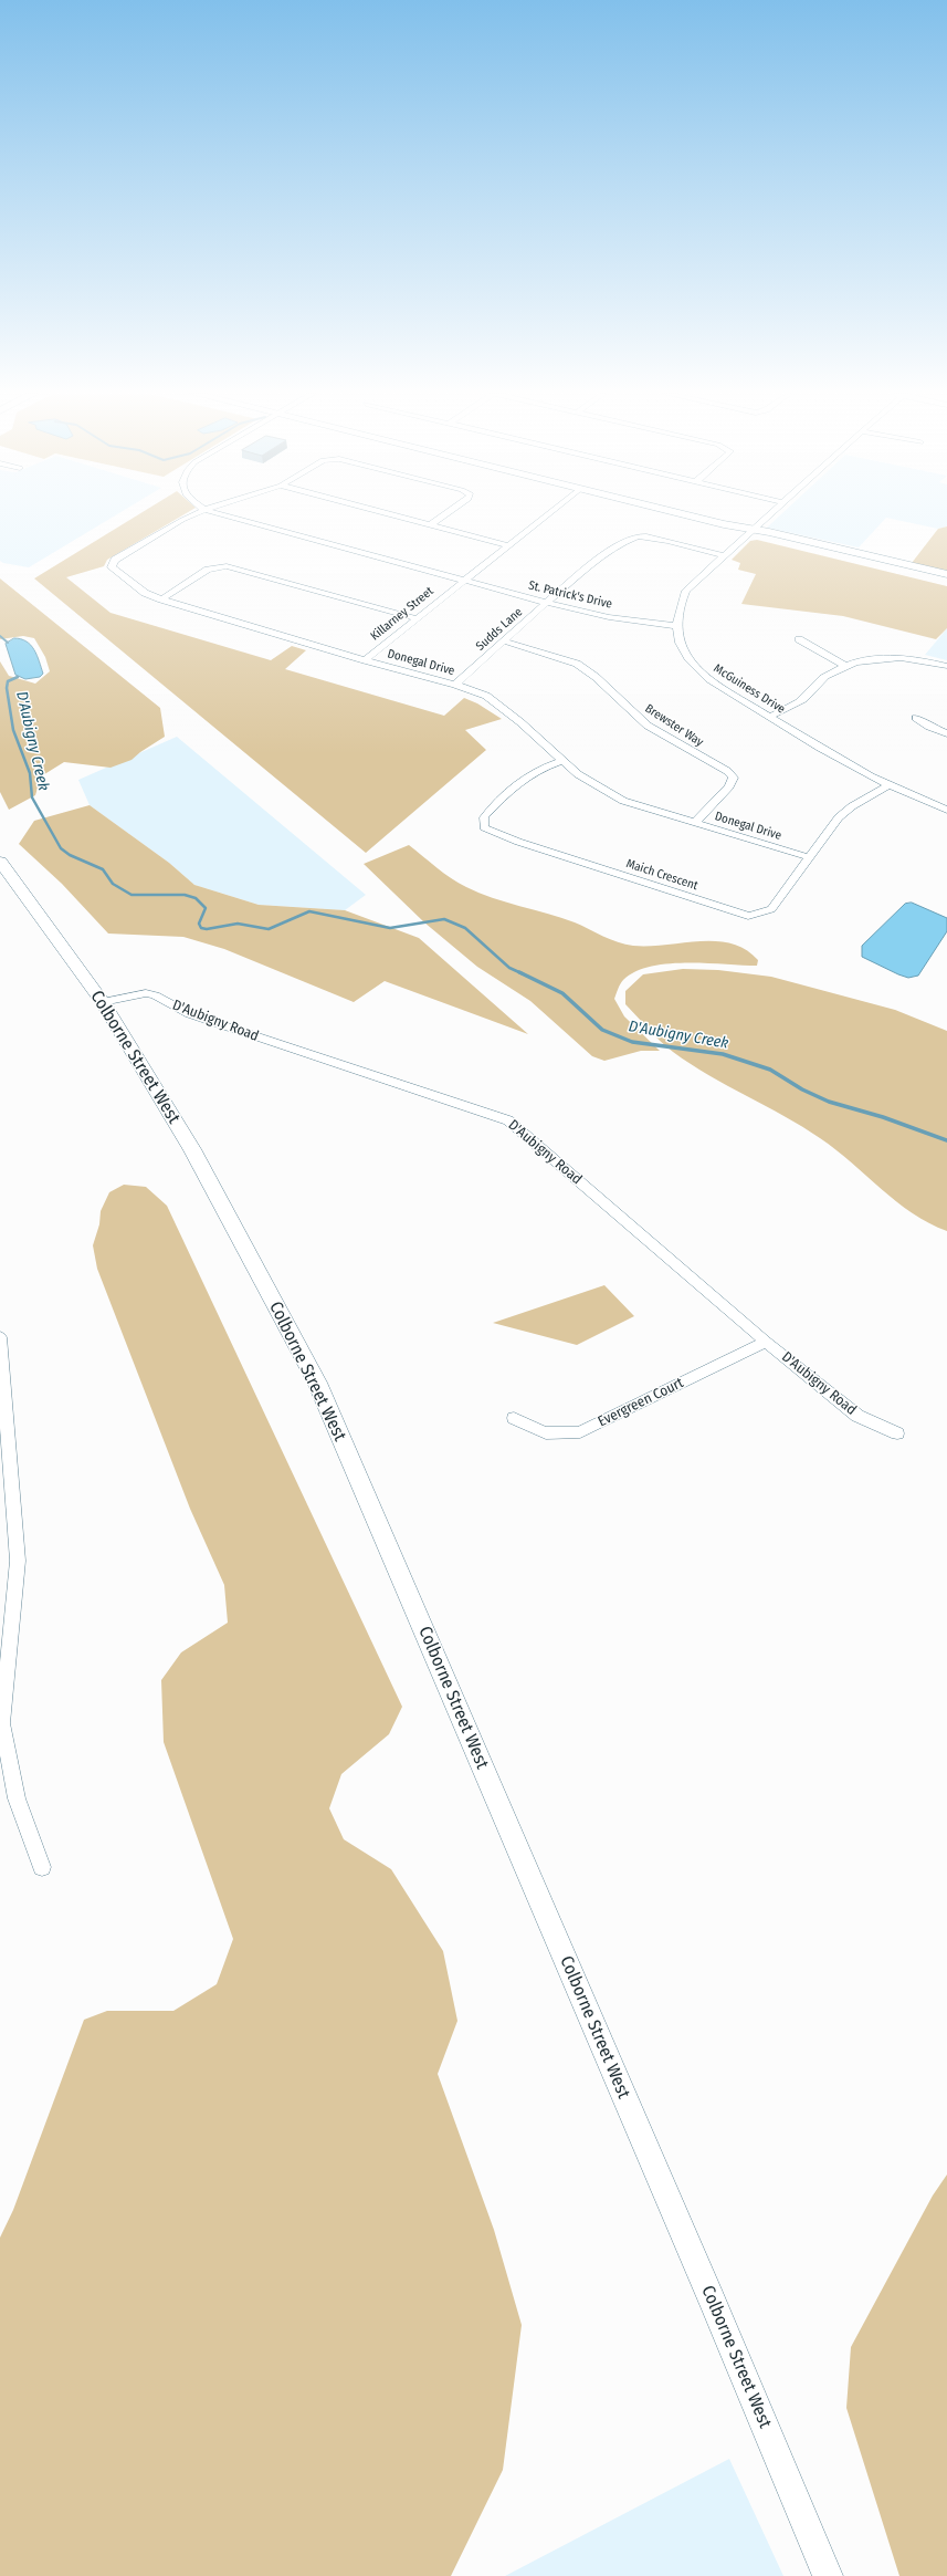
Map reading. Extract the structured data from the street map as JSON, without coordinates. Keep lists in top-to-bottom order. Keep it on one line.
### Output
{"streets":{"main road":["Colborne Street West"],"street":["St. Patrick's Drive","Killarney Street","Sudds Lane","Donegal Drive","McGuiness Drive","Brewster Way","Maich Crescent","D'Aubigny Road","Evergreen Court"]},"crossings":[["St. Patrick's Drive","Killarney Street"],["St. Patrick's Drive","Sudds Lane"],["St. Patrick's Drive","McGuiness Drive"],["Killarney Street","Donegal Drive"],["Sudds Lane","Donegal Drive"],["Sudds Lane","Brewster Way"],["Donegal Drive","Brewster Way"],["Donegal Drive","Maich Crescent"],["McGuiness Drive","Maich Crescent"],["D'Aubigny Road","Colborne Street West"],["D'Aubigny Road","Evergreen Court"]],"water":["D'Aubigny Creek"]}
